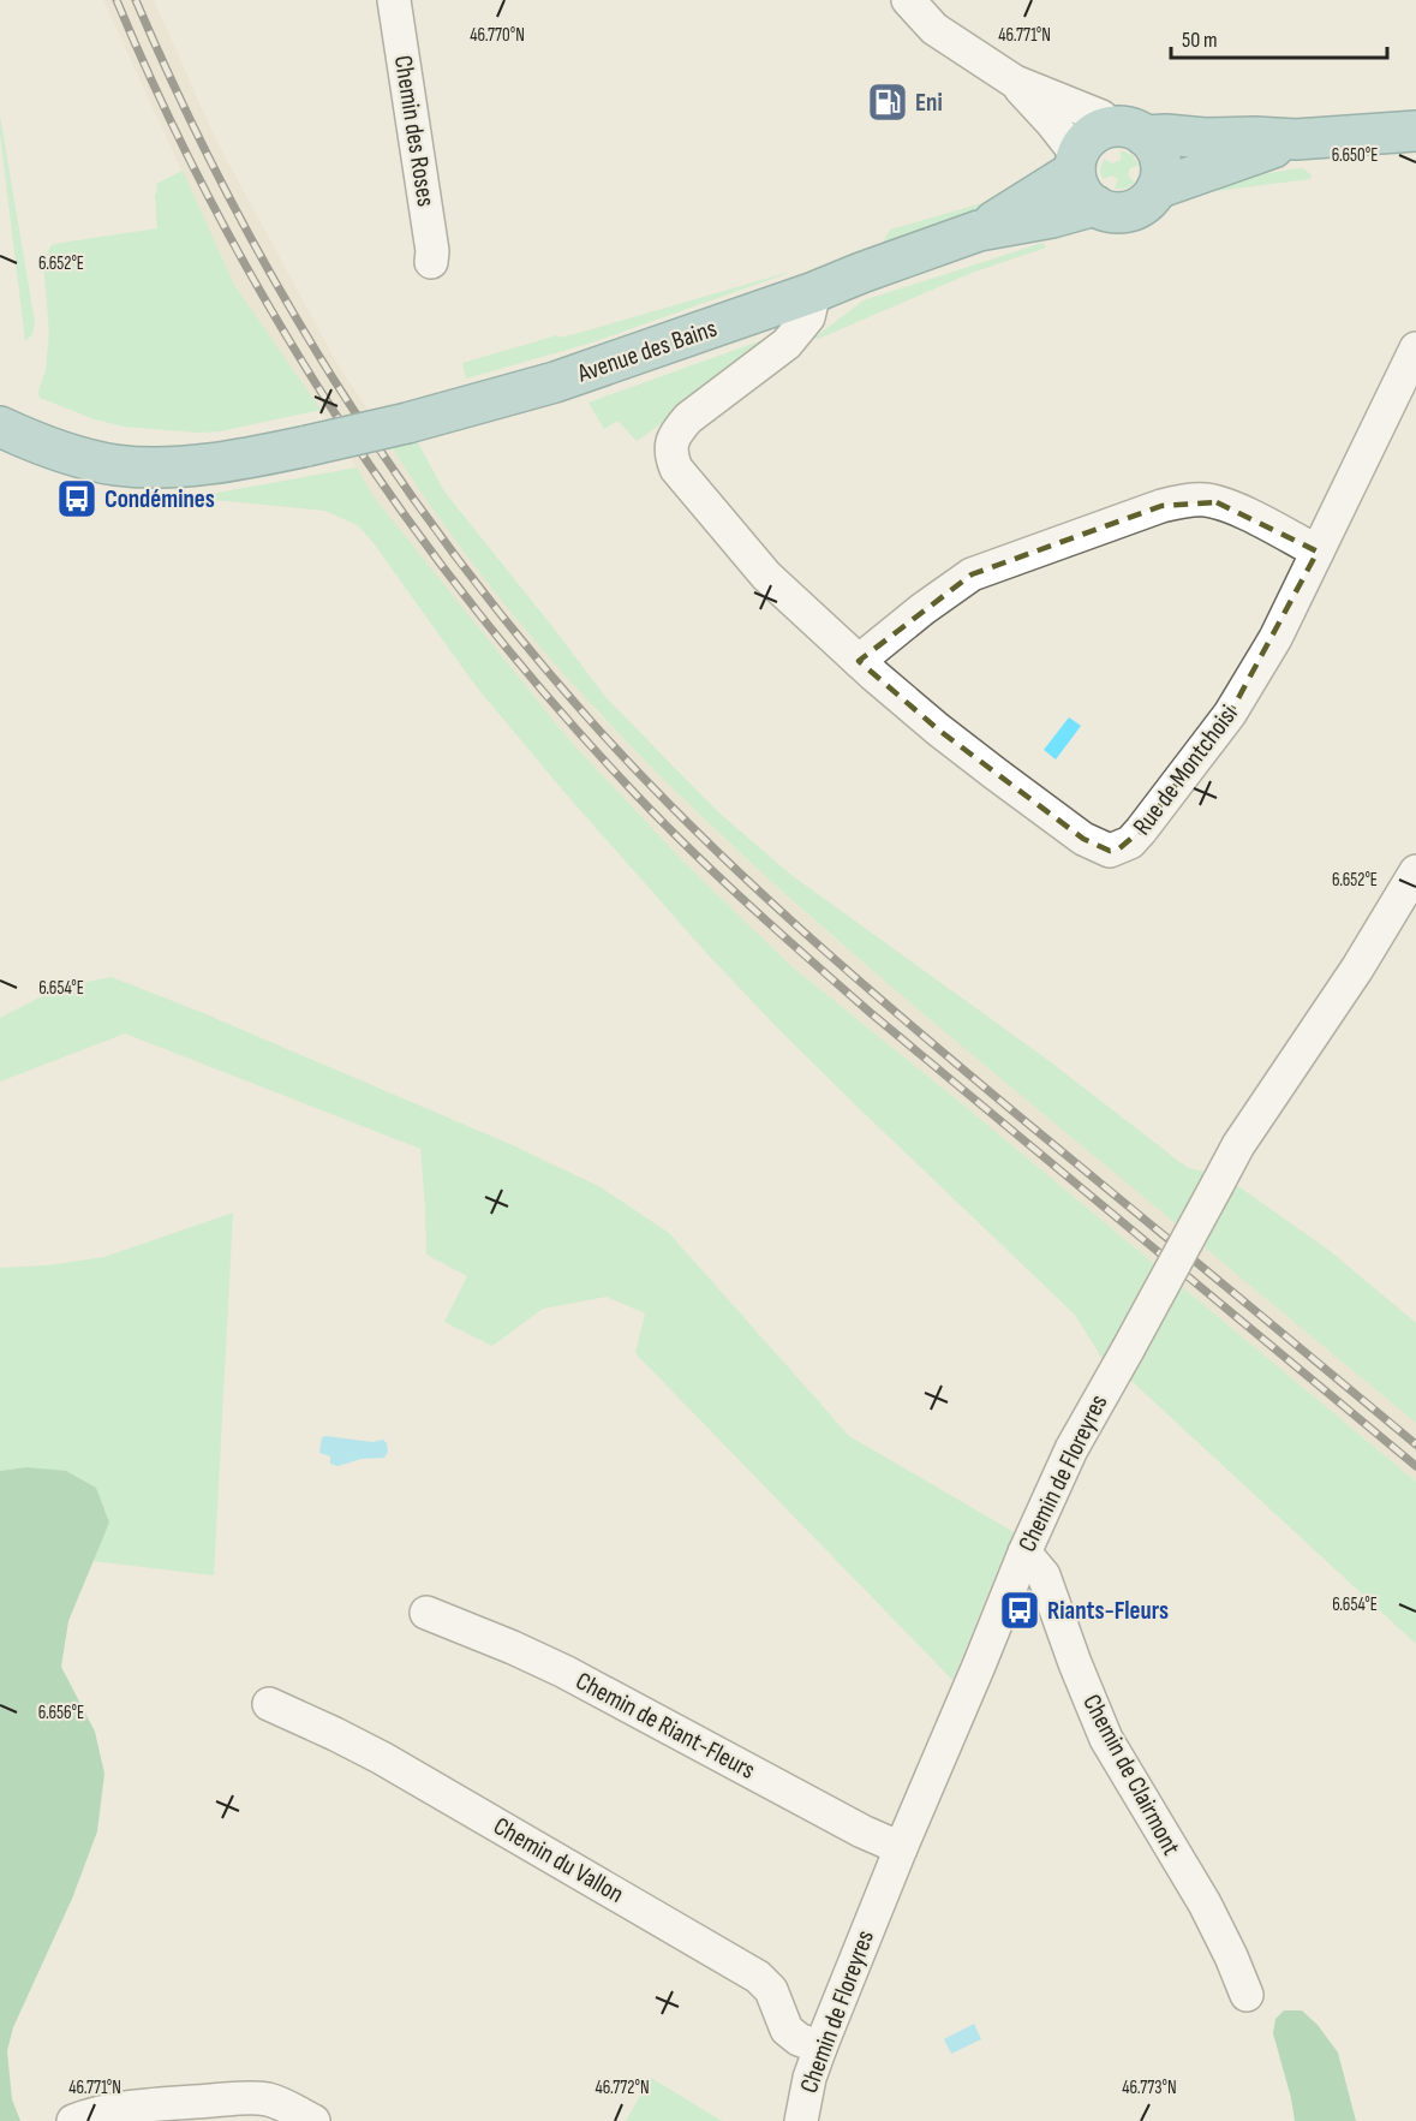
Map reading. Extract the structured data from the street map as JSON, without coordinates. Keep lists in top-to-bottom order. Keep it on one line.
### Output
{"streets":{"main road":["Avenue des Bains"],"street":["Chemin des Roses","Rue de Montchoisi","Chemin de Floreyres","Chemin de Riant-Fleurs","Chemin de Clairmont","Chemin du Vallon"]},"crossings":[["Avenue des Bains","Rue de Montchoisi"],["Chemin de Floreyres","Chemin de Riant-Fleurs"],["Chemin de Floreyres","Chemin de Clairmont"],["Chemin de Floreyres","Chemin du Vallon"]],"places":{"fuel station":["Eni"],"bus stop":["Condémines","Riants-Fleurs"]},"scale_bar":"50 m","coordinates":["46.770°N","46.771°N","6.650°E","6.652°E","6.654°E","6.656°E","46.772°N","46.773°N"]}
